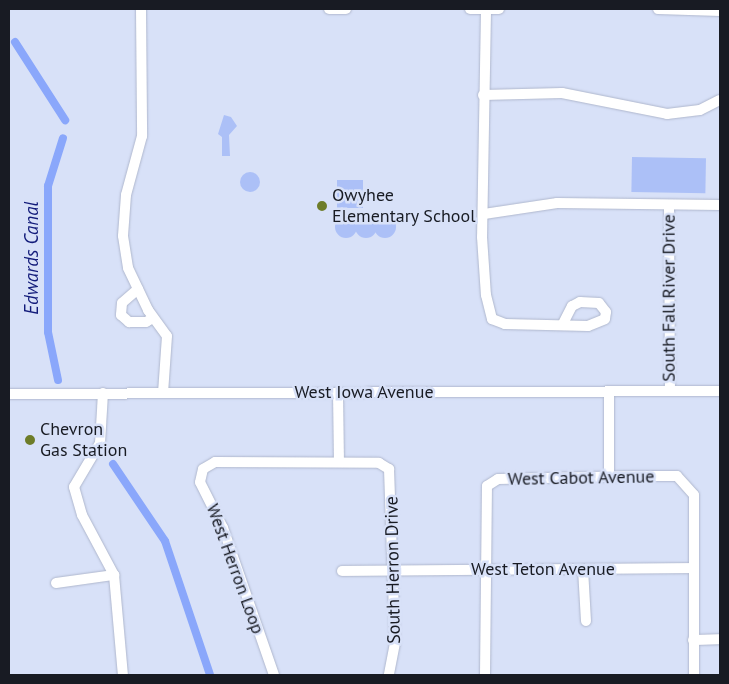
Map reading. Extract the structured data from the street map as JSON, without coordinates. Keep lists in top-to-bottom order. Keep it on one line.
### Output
{"streets":{"street":["South Fall River Drive","West Iowa Avenue","West Cabot Avenue","West Herron Loop","West Teton Avenue","South Herron Drive"]},"crossings":[["South Fall River Drive","West Iowa Avenue"],["West Cabot Avenue","West Teton Avenue"],["West Herron Loop","South Herron Drive"],["West Teton Avenue","South Herron Drive"]],"water":["Edwards Canal"],"places":["Owyhee Elementary School","Chevron Gas Station"]}
